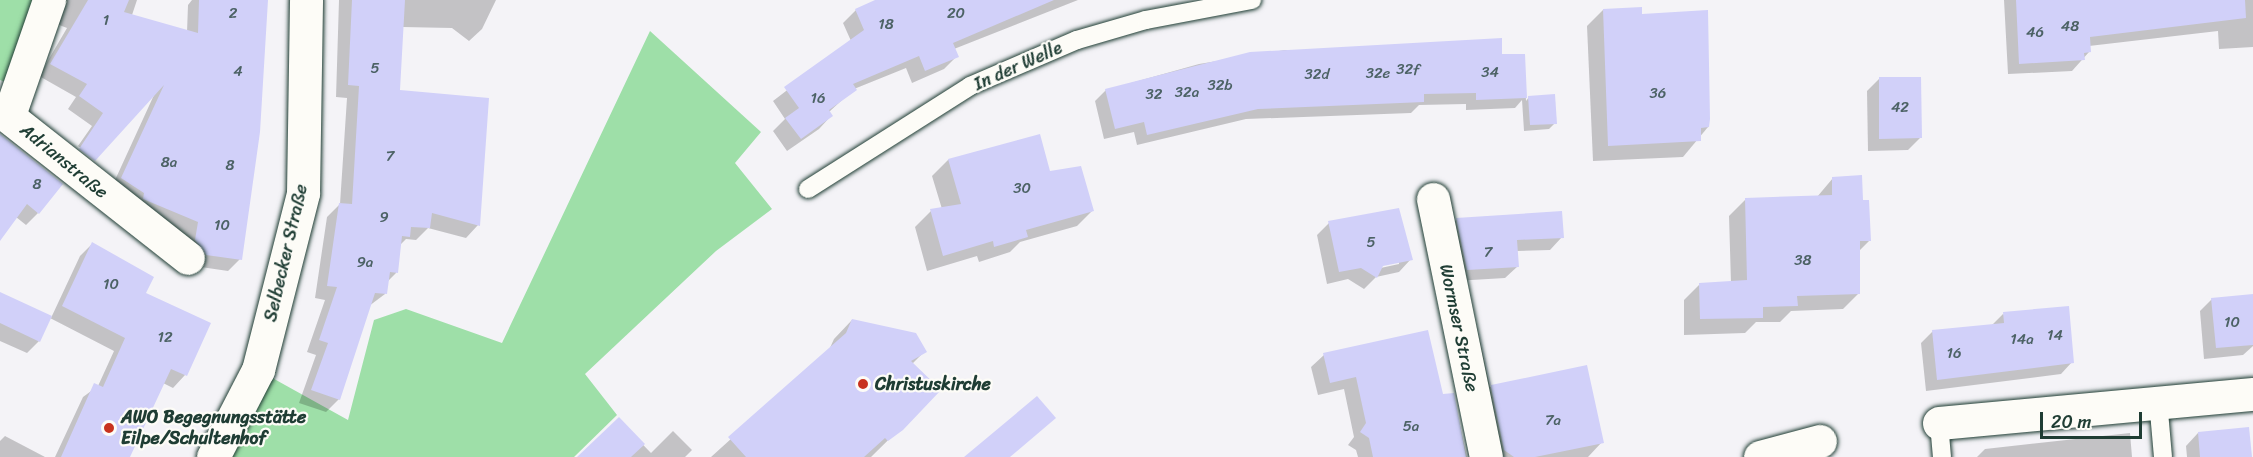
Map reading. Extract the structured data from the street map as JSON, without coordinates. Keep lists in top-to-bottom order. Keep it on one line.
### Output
{"streets":{"street":["Adrianstraße","Selbecker Straße","Wormser Straße"],"lane":["In der Welle"]},"places":["Christuskirche","AWO Begegnungsstätte Eilpe/Schultenhof"],"house_numbers":["2","20","1","18","48","46","5","32f","4","34","32e","32d","32b","32a","36","32","16","42","7","8a","8","8","30","9","10","5","7","38","9a","10","10","14","12","14a","16","7a","5a"],"scale_bar":"20 m"}
